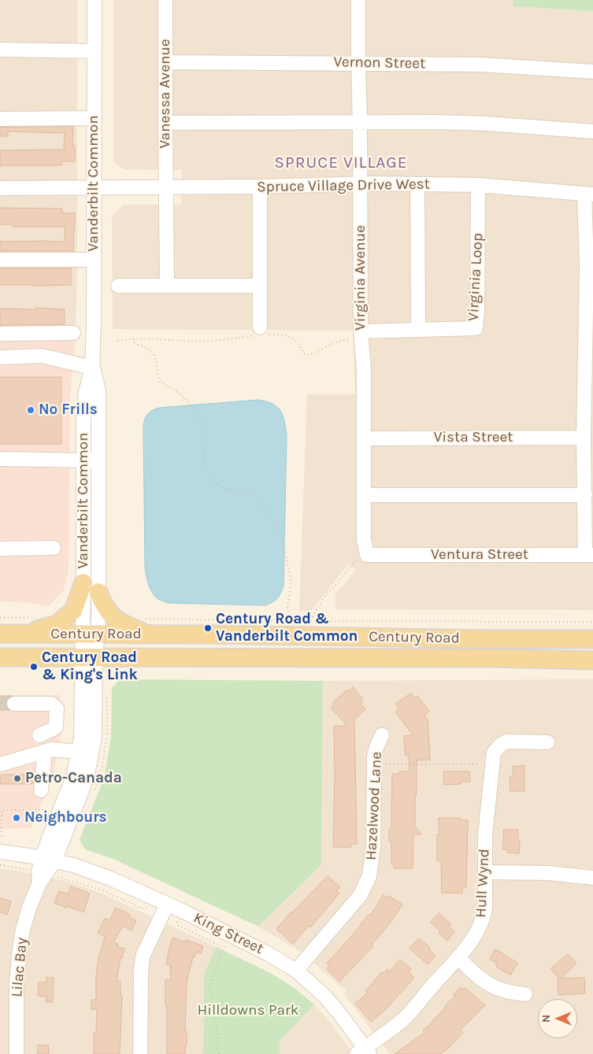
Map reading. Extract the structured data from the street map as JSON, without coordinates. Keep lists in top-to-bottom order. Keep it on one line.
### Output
{"streets":{"main road":["Century Road"],"street":["Vernon Street","Vanessa Avenue","Vanderbilt Common","Spruce Village Drive West","Virginia Loop","Virginia Avenue","Vista Street","Ventura Street","Hazelwood Lane","Hull Wynd","King Street","Lilac Bay"]},"crossings":[["Vernon Street","Vanessa Avenue"],["Vernon Street","Virginia Avenue"],["Vanessa Avenue","Spruce Village Drive West"],["Vanderbilt Common","Spruce Village Drive West"],["Vanderbilt Common","Century Road"],["Spruce Village Drive West","Virginia Loop"],["Spruce Village Drive West","Virginia Avenue"],["Virginia Loop","Virginia Avenue"],["Virginia Avenue","Vista Street"],["Virginia Avenue","Ventura Street"],["Hazelwood Lane","King Street"],["Hull Wynd","King Street"],["King Street","Lilac Bay"]],"districts":["SPRUCE VILLAGE"],"parks":["Hilldowns Park"],"places":["No Frills","Century Road & Vanderbilt Common","Century Road & King's Link","Petro-Canada","Neighbours"],"north":"left"}
